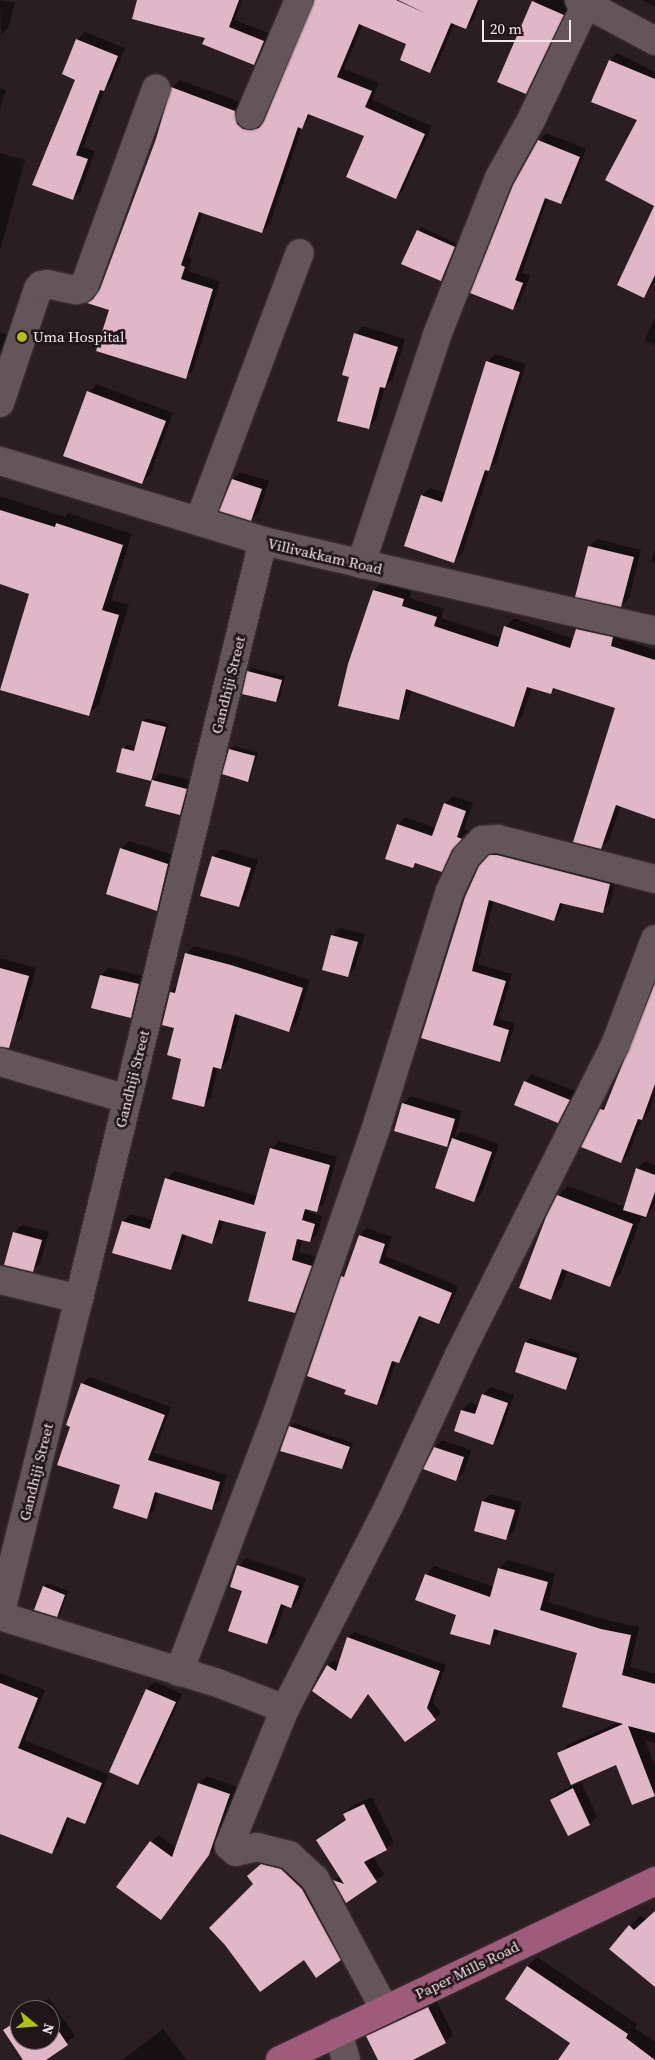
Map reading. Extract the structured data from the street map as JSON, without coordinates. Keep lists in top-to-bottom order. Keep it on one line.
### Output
{"streets":{"main road":["Paper Mills Road"],"street":["Villivakkam Road","Gandhiji Street"]},"crossings":[["Villivakkam Road","Gandhiji Street"]],"places":["Uma Hospital"],"scale_bar":"20 m","north":"right"}
